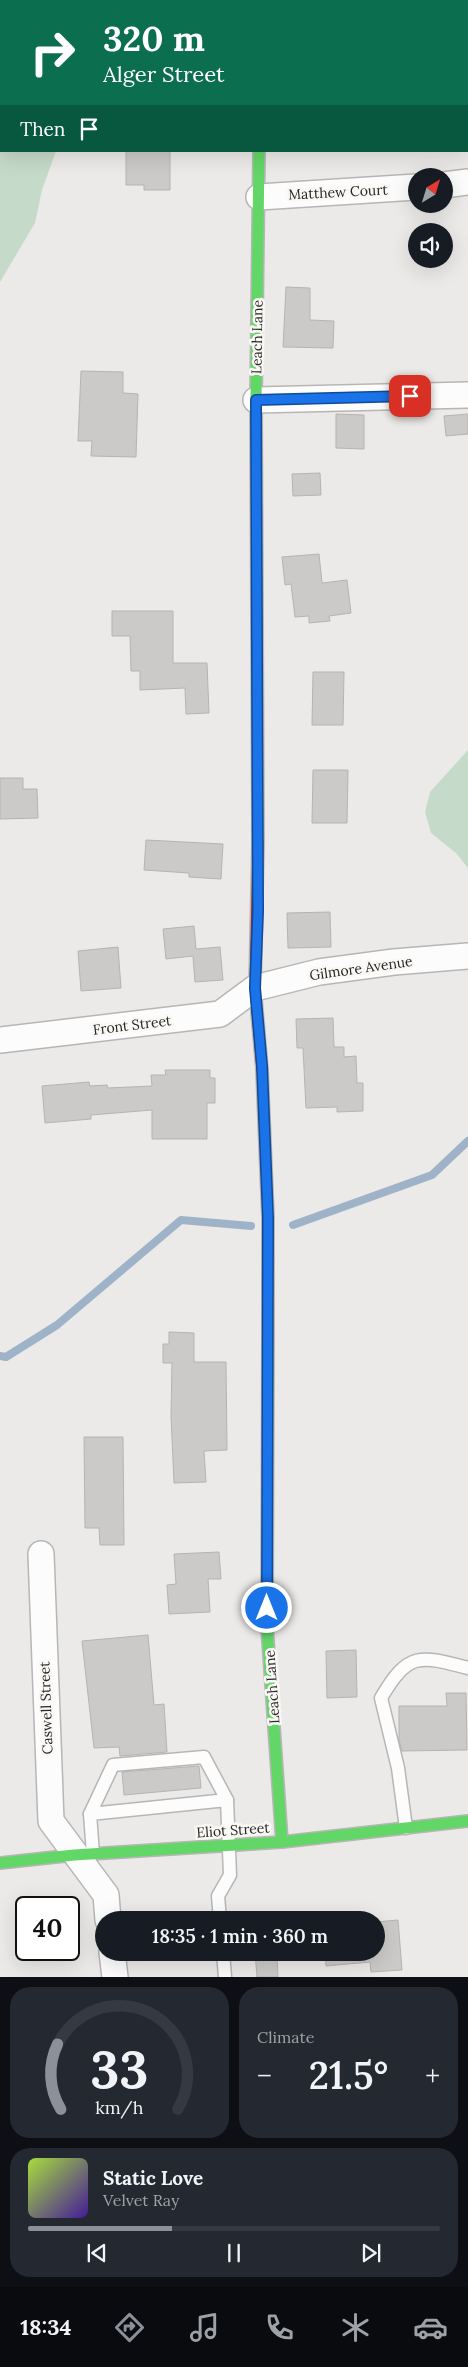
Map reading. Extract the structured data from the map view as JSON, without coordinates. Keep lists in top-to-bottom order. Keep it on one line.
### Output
{"streets":{"street":["Matthew Court","Leach Lane","Gilmore Avenue","Front Street","Caswell Street","Eliot Street"]},"crossings":[["Matthew Court","Leach Lane"],["Leach Lane","Gilmore Avenue"],["Leach Lane","Front Street"],["Leach Lane","Eliot Street"],["Gilmore Avenue","Front Street"],["Caswell Street","Eliot Street"]],"north":"top right","page":{"turn":["320 m","Alger Street"],"then":"Then","limit":"40","trip":"18:35 · 1 min · 360 m","tile":"Climate","heat":["−","21.5°","+"],"song":["Static Love","Velvet Ray"],"tabs":"18:34","gauge":["33","km/h"]}}
